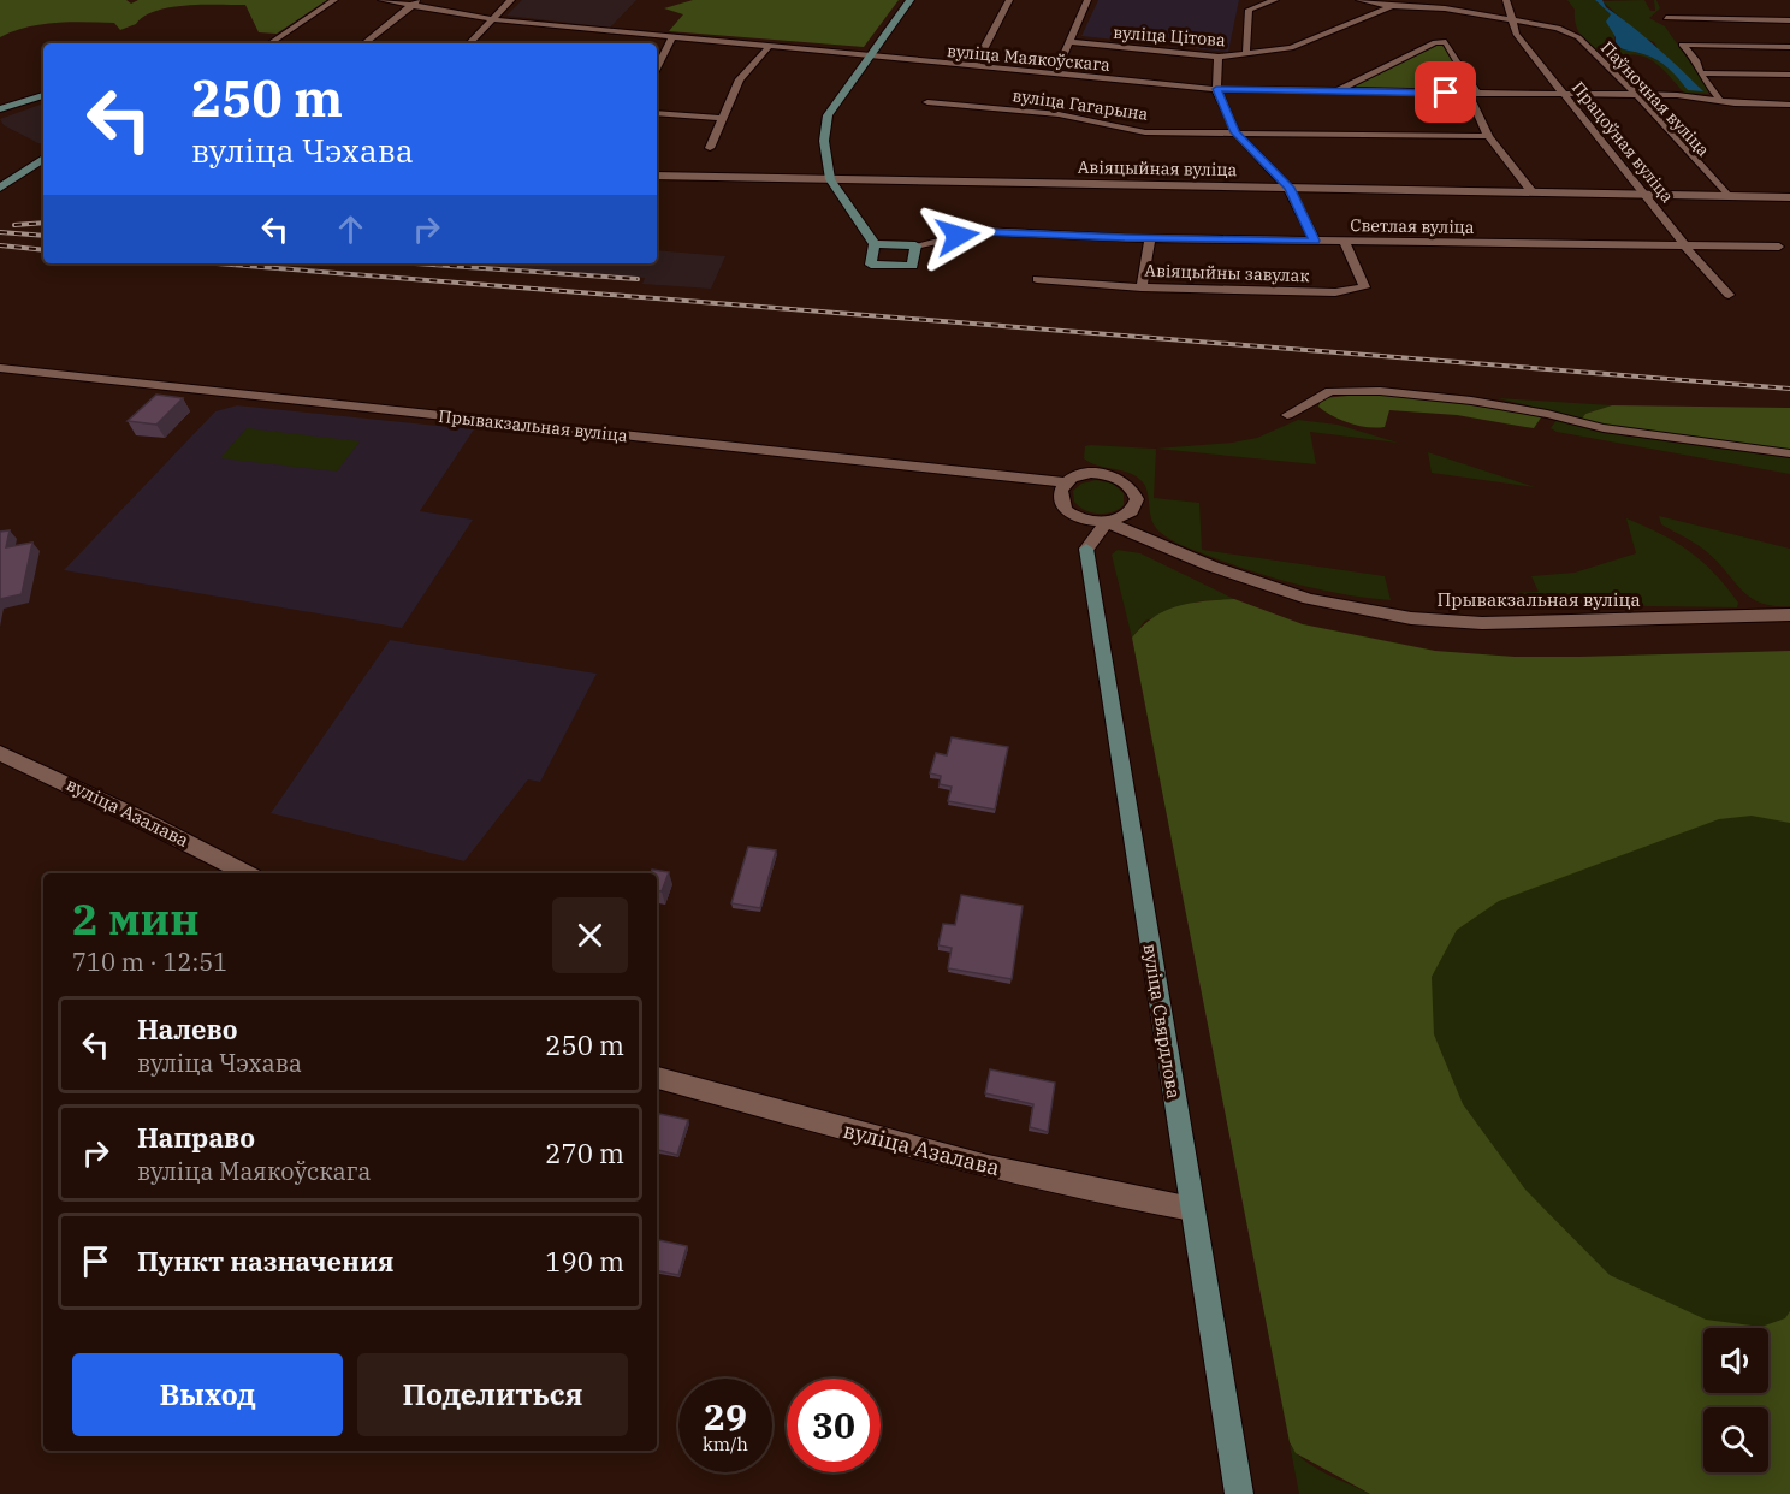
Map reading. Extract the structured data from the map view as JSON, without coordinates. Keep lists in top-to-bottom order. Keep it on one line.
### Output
{"streets":{"main road":["Светлая вуліца","вуліца Свярдлова"],"street":["вуліца Цітова","вуліца Маякоўскага","Паўночная вуліца","вуліца Гагарына","Працоўная вуліца","Авіяцыйная вуліца","Авіяцыйны завулак","Прывакзальная вуліца","вуліца Азалава"]},"crossings":[["вуліца Цітова","Паўночная вуліца"],["вуліца Цітова","Працоўная вуліца"],["вуліца Маякоўскага","Паўночная вуліца"],["вуліца Маякоўскага","Працоўная вуліца"],["Паўночная вуліца","Авіяцыйная вуліца"],["Працоўная вуліца","Авіяцыйная вуліца"],["Працоўная вуліца","Светлая вуліца"],["Светлая вуліца","Авіяцыйны завулак"],["Прывакзальная вуліца","вуліца Свярдлова"],["вуліца Азалава","вуліца Свярдлова"]],"page":{"turn":["250 m","вуліца Чэхава"],"heading":["2 мин","710 m · 12:51"],"list":[{"name":"Налево","note":"вуліца Чэхава","value":"250 m"},{"name":"Направо","note":"вуліца Маякоўскага","value":"270 m"},{"name":"Пункт назначения","value":"190 m"}],"buttons":["Выход","Поделиться"],"speed":"29 km/h","limit":"30"}}
